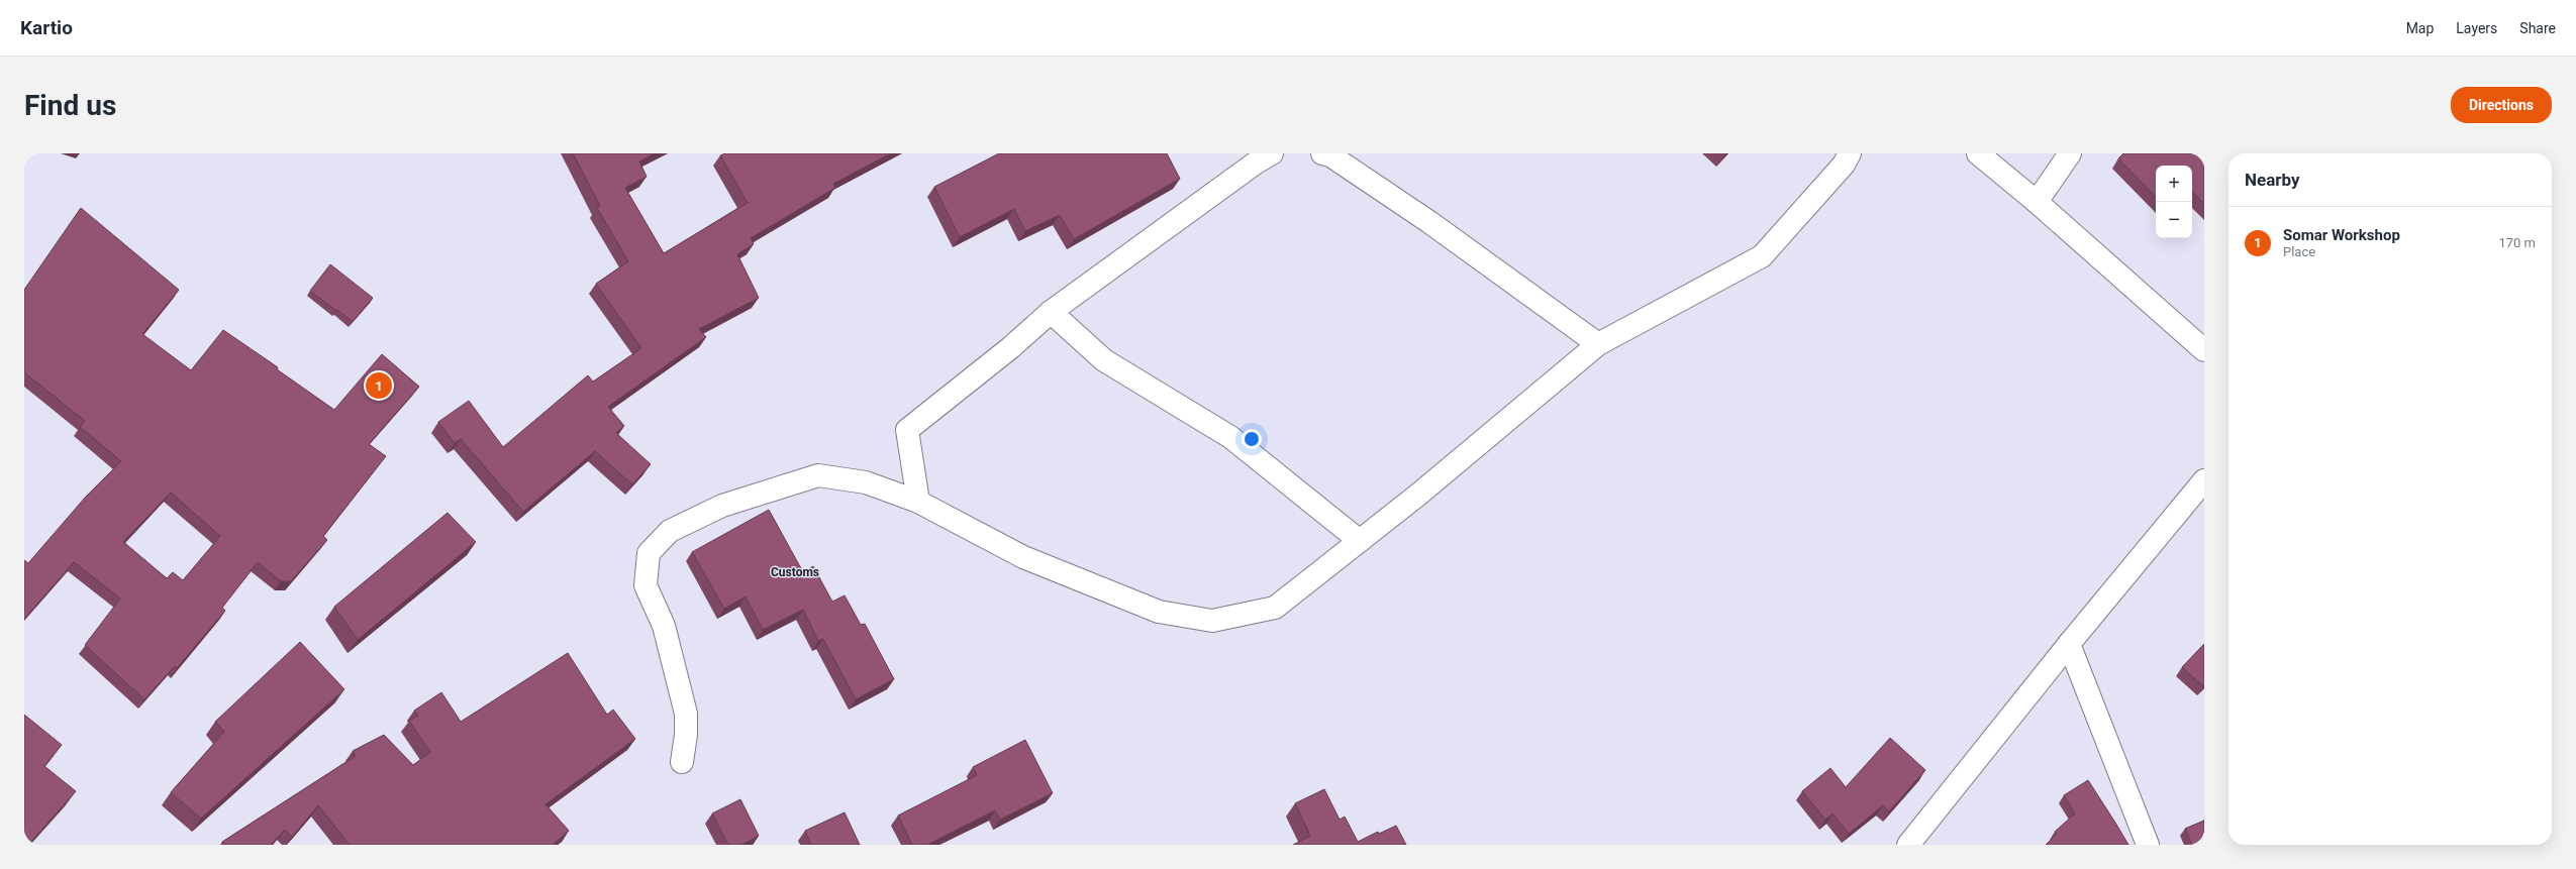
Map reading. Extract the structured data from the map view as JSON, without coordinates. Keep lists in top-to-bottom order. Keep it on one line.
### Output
{"districts":["Customs"],"page":{"header":"Kartio","nav":["Map","Layers","Share"],"buttons":"Directions","title":"Find us","heading":"Nearby","map_buttons":["+","−"],"list":[{"mark":"1","name":"Somar Workshop","note":"Place","value":"170 m"}],"pins":"1"}}
